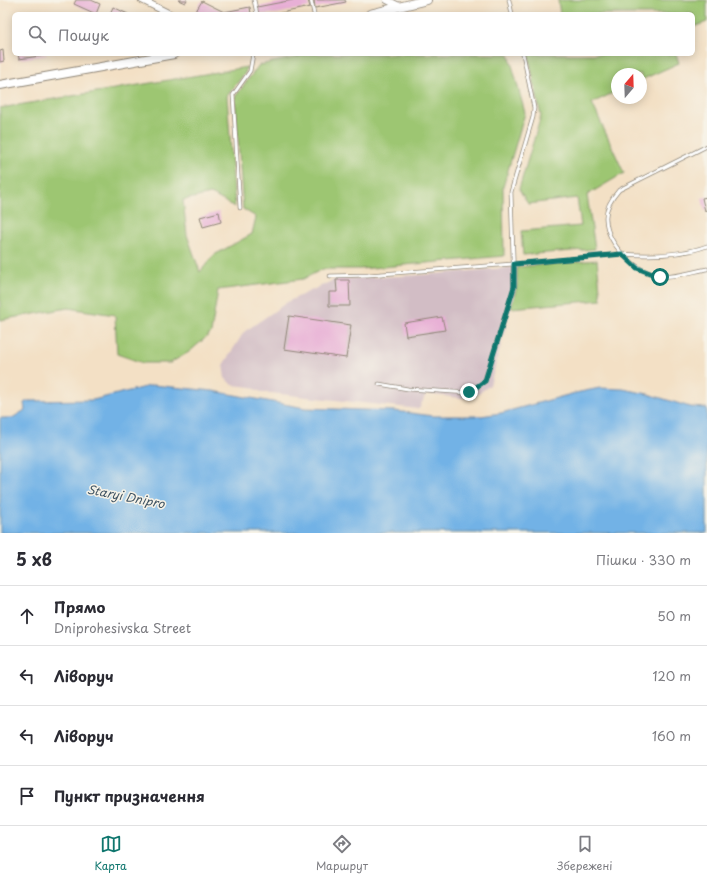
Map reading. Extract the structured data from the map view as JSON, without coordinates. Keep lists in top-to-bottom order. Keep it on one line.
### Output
{"water":["Staryi Dnipro"],"north":"top","page":{"search":"Пошук","heading":["5 хв","Пішки · 330 m"],"list":[["Прямо","Dniprohesivska Street","50 m"],["Ліворуч","120 m"],["Ліворуч","160 m"],"Пункт призначення"],"nav":["Карта","Маршрут","Збережені"]}}
